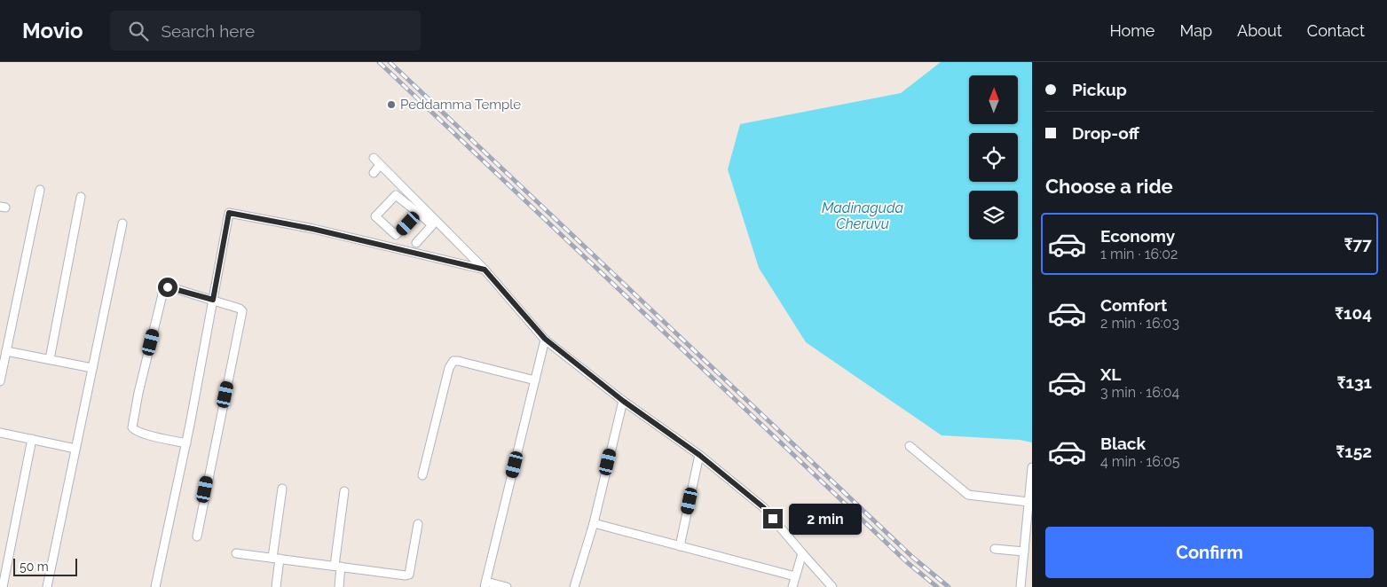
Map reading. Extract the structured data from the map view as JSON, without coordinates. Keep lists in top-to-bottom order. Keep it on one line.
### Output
{"water":["Madinaguda Cheruvu"],"places":["Peddamma Temple"],"scale_bar":"50 m","north":"top","page":{"header":"Movio","search":"Search here","nav":["Home","Map","About","Contact"],"banner":["Pickup","Drop-off"],"heading":"Choose a ride","list":[{"name":"Economy","note":"1 min · 16:02","value":"₹77"},{"name":"Comfort","note":"2 min · 16:03","value":"₹104"},{"name":"XL","note":"3 min · 16:04","value":"₹131"},{"name":"Black","note":"4 min · 16:05","value":"₹152"}],"bubble":"2 min","buttons":"Confirm","scale":"50 m"}}
